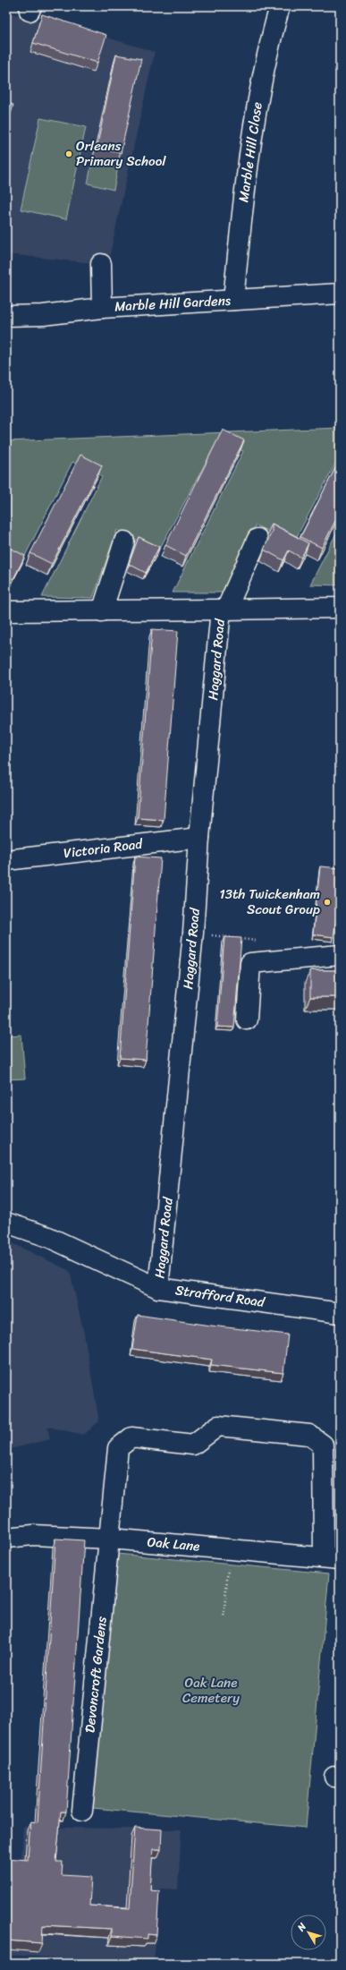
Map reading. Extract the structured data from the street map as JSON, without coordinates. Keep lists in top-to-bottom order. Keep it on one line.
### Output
{"streets":{"street":["Marble Hill Close","Marble Hill Gardens","Haggard Road","Victoria Road","Strafford Road","Oak Lane","Devoncroft Gardens"]},"crossings":[["Marble Hill Close","Marble Hill Gardens"],["Haggard Road","Victoria Road"],["Haggard Road","Strafford Road"],["Oak Lane","Devoncroft Gardens"]],"parks":["Oak Lane Cemetery"],"places":["Orleans Primary School","13th Twickenham Scout Group"],"north":"top left"}
